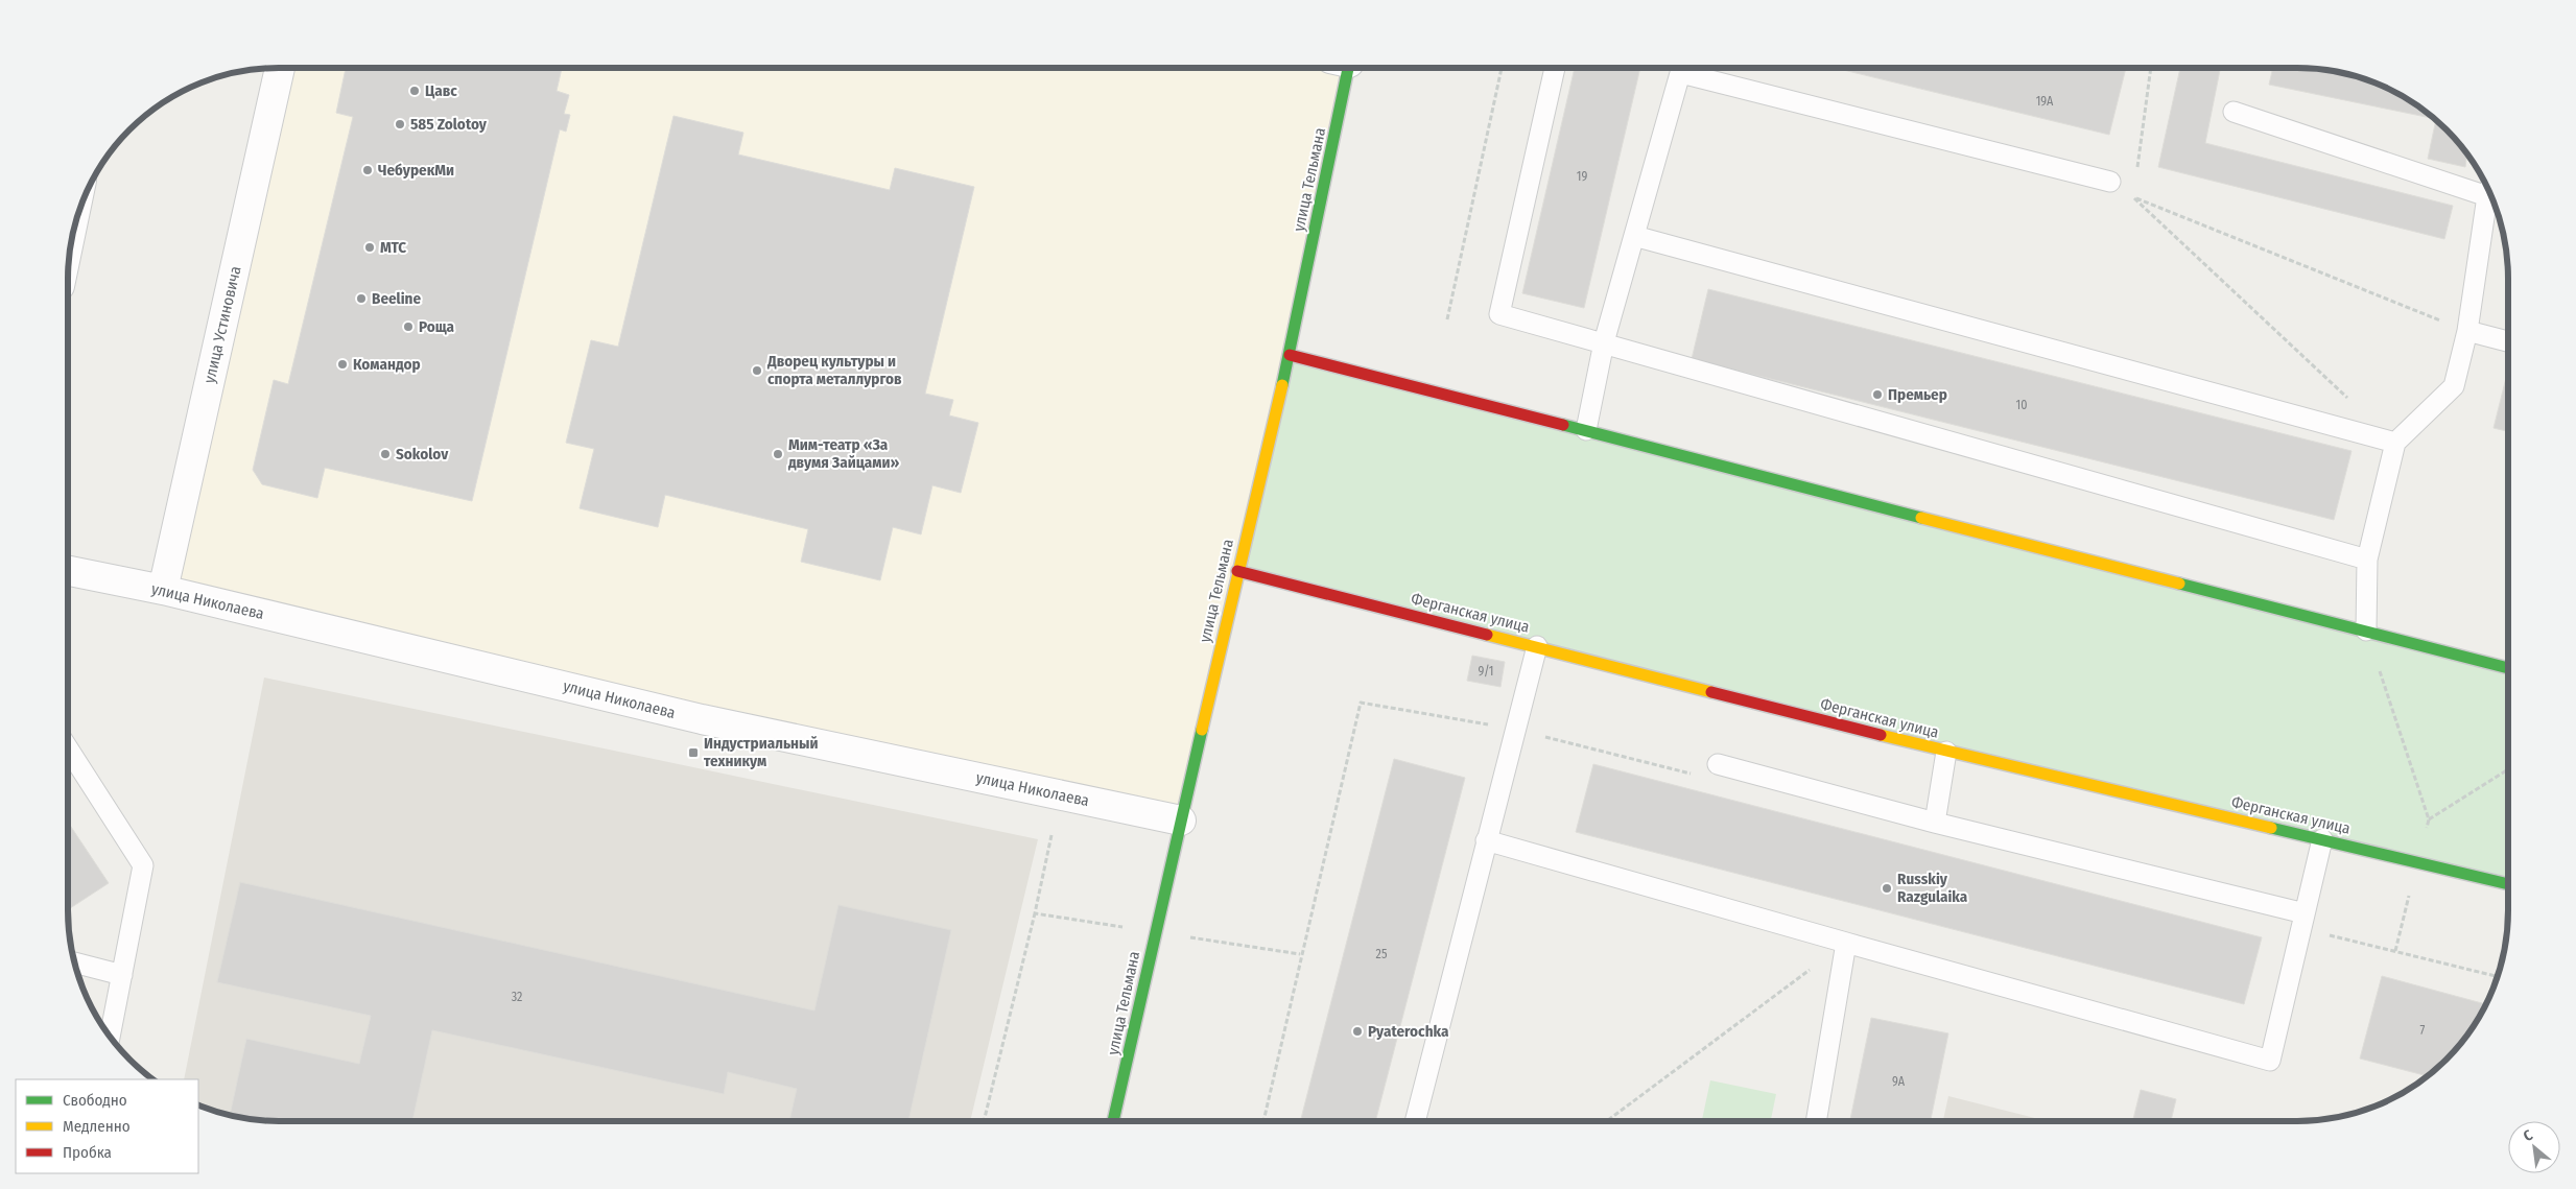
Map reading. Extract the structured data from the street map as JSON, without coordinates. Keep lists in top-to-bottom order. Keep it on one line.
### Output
{"streets":{"street":["улица Тельмана","улица Устиновича","улица Николаева","Ферганская улица"]},"crossings":[["улица Тельмана","улица Николаева"],["улица Тельмана","Ферганская улица"],["улица Устиновича","улица Николаева"]],"places":{"other":["Цавс","585 Zolotoy","ЧебурекМи","МТС","Beeline","Роща","Командор","Дворец культуры и спорта металлургов","Премьер","Sokolov","Мим-театр «За двумя Зайцами»","Russkiy Razgulaika","Pyaterochka"],"transit":["Индустриальный техникум"]},"house_numbers":["19А","19","10","9/1","25","32","7","9А"],"legend":["Свободно","Медленно","Пробка"],"north":"top left"}
